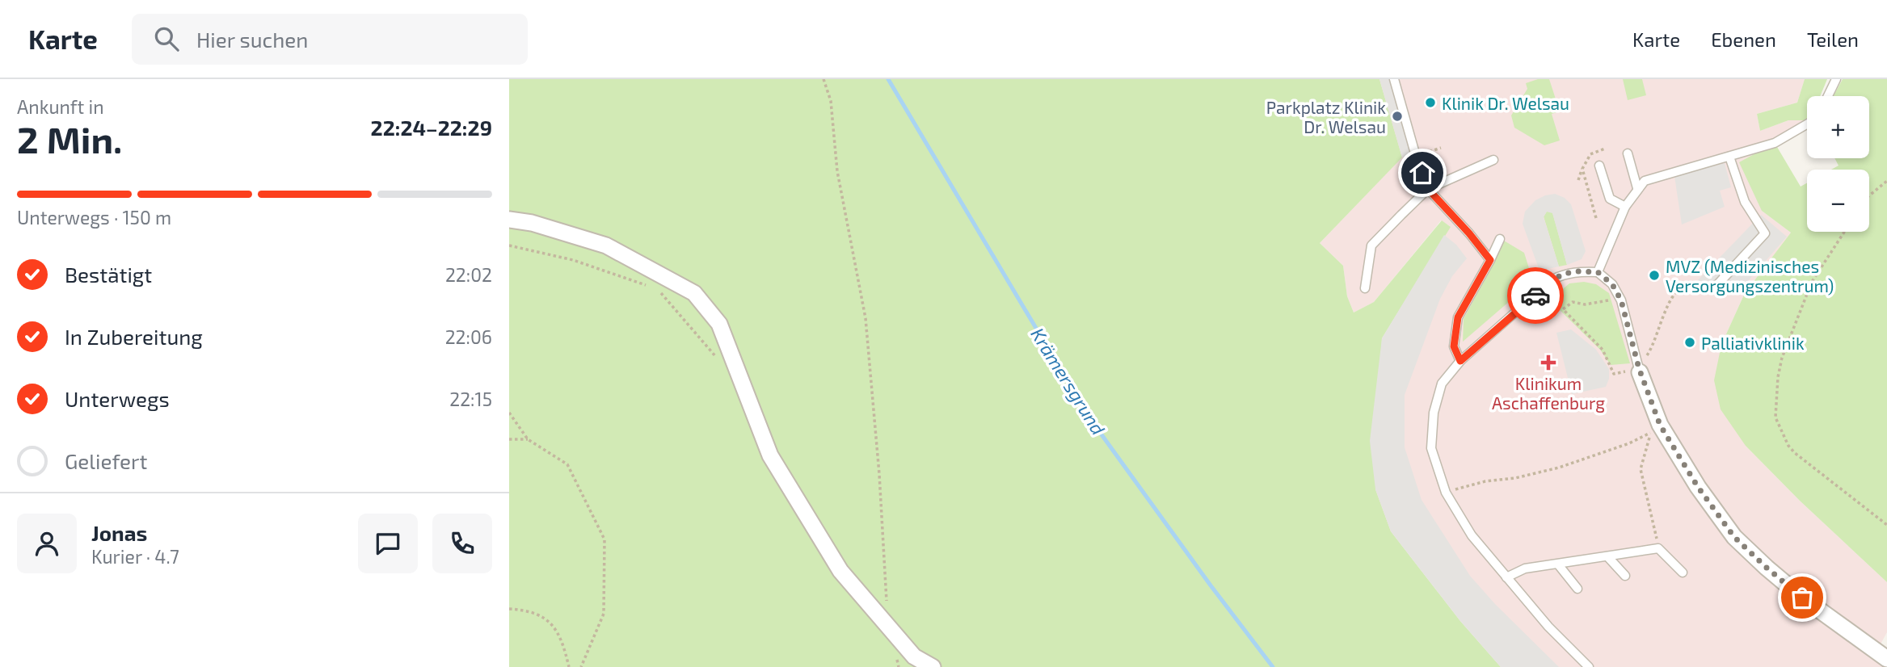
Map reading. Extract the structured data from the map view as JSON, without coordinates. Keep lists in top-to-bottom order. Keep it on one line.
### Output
{"water":["Krämersgrund"],"places":{"other":["Klinik Dr. Welsau","Parkplatz Klinik Dr. Welsau","MVZ (Medizinisches Versorgungszentrum)","Palliativklinik"],"health":["Klinikum Aschaffenburg"]},"page":{"header":"Karte","search":"Hier suchen","nav":["Karte","Ebenen","Teilen"],"heading":["2 Min.","Ankunft in","22:24–22:29"],"panel":["Jonas","Kurier · 4.7"],"map_buttons":["+","−"],"bar":"Unterwegs · 150 m","list":[["Bestätigt","22:02"],["In Zubereitung","22:06"],["Unterwegs","22:15"],"Geliefert"]}}
